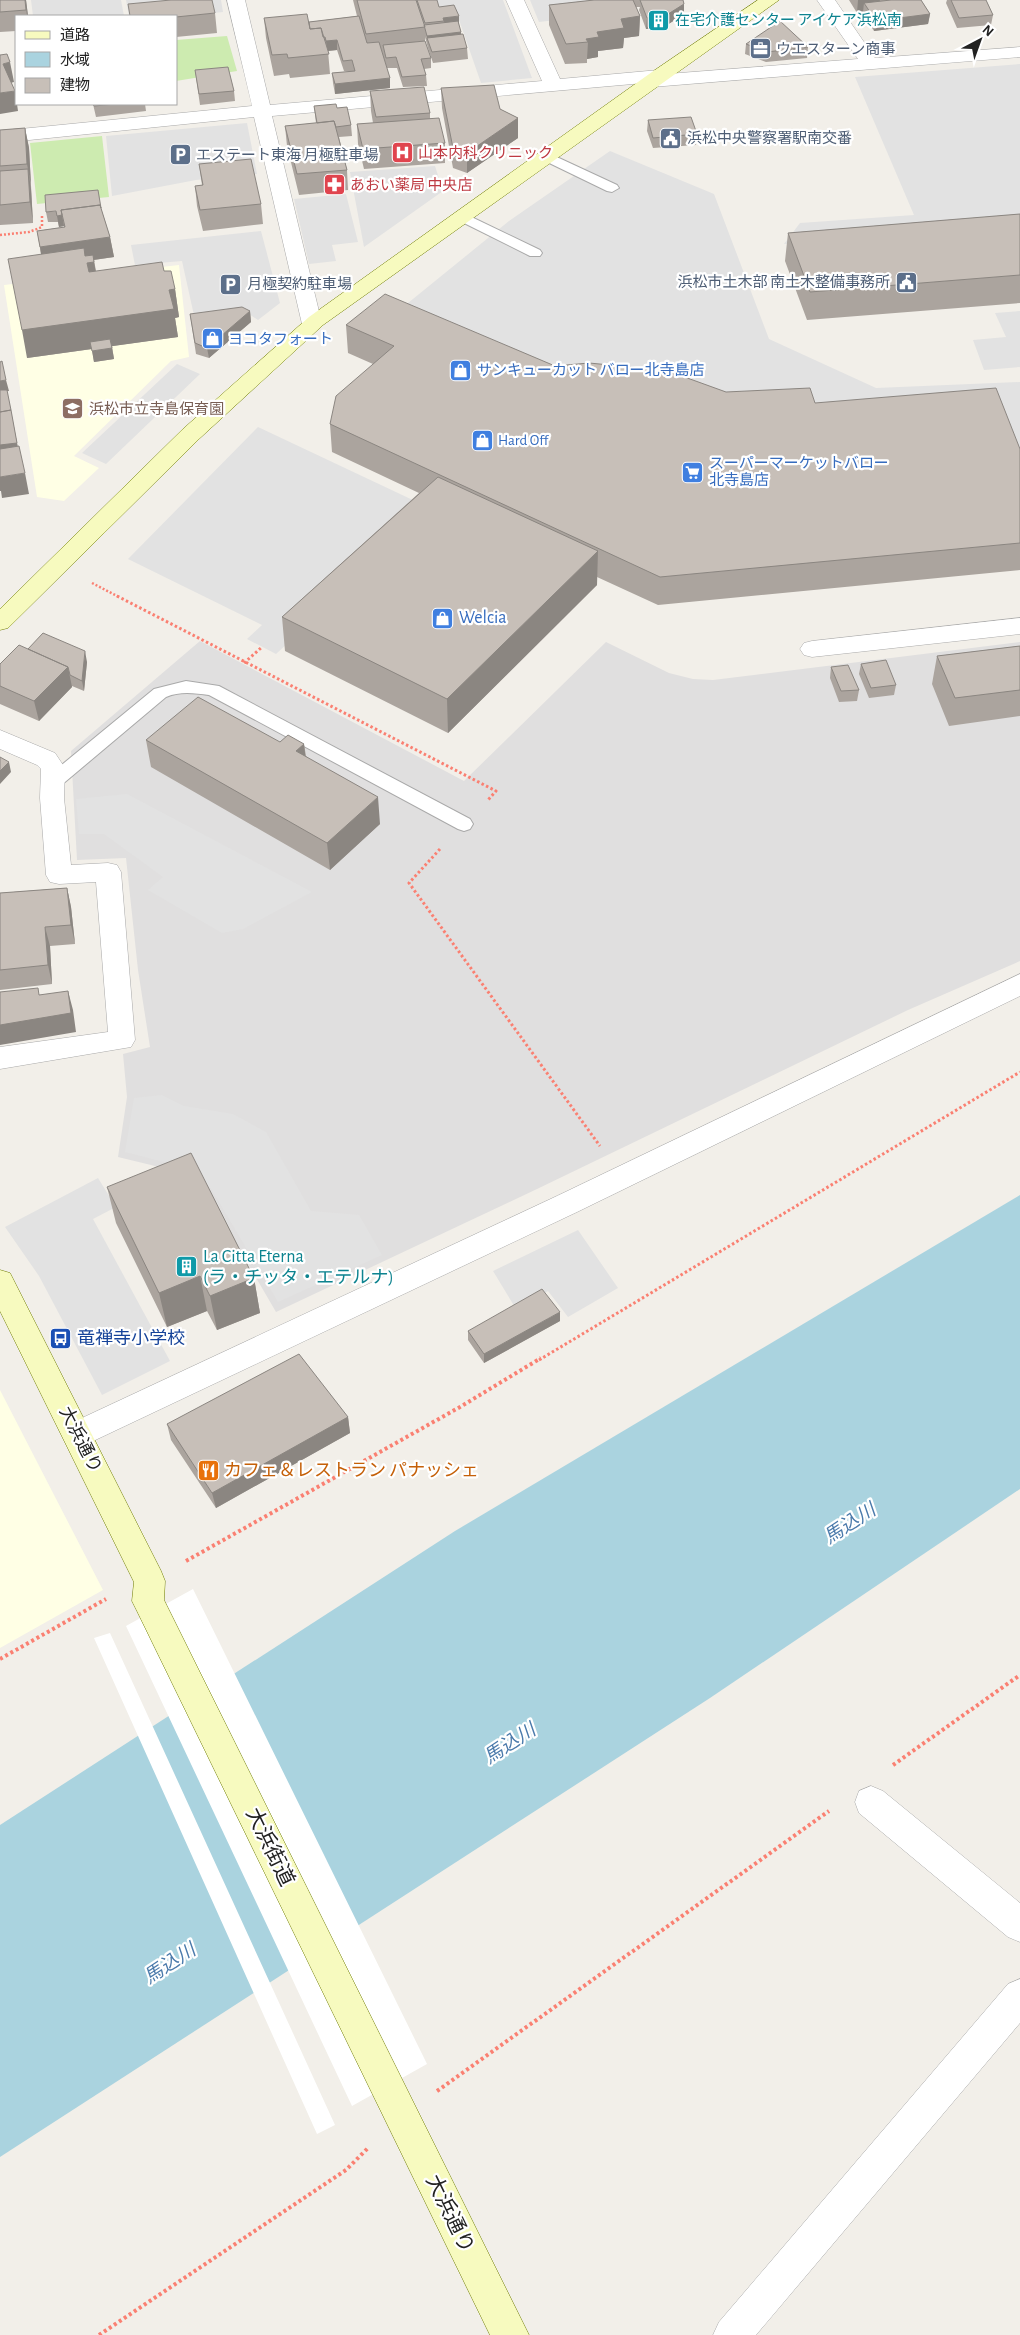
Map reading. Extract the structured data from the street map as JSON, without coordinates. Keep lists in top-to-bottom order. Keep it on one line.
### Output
{"streets":{"street":["大浜通り","大浜街道"]},"crossings":[["大浜通り","大浜街道"]],"water":["馬込川"],"places":{"building":["在宅介護センター アイケア浜松南","La Citta Eterna (ラ・チッタ・エテルナ)"],"office":["ウエスターン商事"],"public building":["浜松中央警察署駅南交番","浜松市土木部 南土木整備事務所"],"hospital":["山本内科クリニック"],"parking":["エステート東海 月極駐車場","月極契約駐車場"],"pharmacy":["あおい薬局 中央店"],"shop":["ヨコタフォート","サンキューカット バロー北寺島店","Hard Off","Welcia"],"school or university":["浜松市立寺島保育園"],"supermarket":["スーパーマーケットバロー 北寺島店"],"bus stop":["竜禅寺小学校"],"restaurant":["カフェ＆レストラン パナッシェ"]},"legend":["道路","水域","建物"],"north":"top right"}
